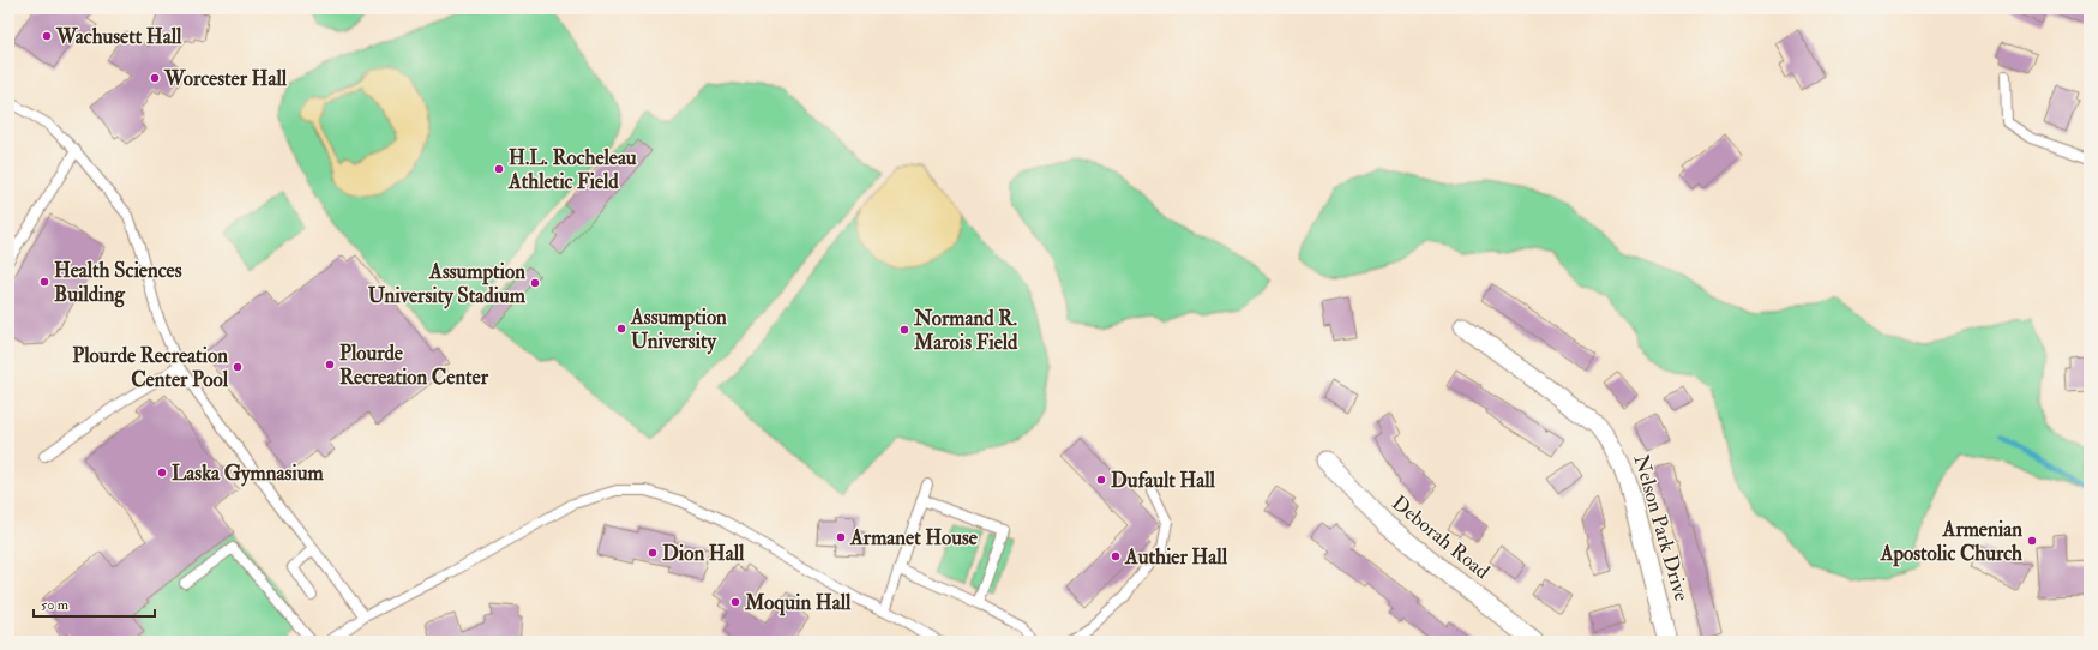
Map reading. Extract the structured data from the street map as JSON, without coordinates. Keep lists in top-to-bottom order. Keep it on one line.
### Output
{"streets":{"street":["Nelson Park Drive","Deborah Road"]},"places":["Wachusett Hall","Worcester Hall","H.L. Rocheleau Athletic Field","Health Sciences Building","Assumption University Stadium","Assumption University","Normand R. Marois Field","Plourde Recreation Center","Plourde Recreation Center Pool","Laska Gymnasium","Dufault Hall","Armanet House","Armenian Apostolic Church","Dion Hall","Authier Hall","Moquin Hall"],"scale_bar":"50 m"}
